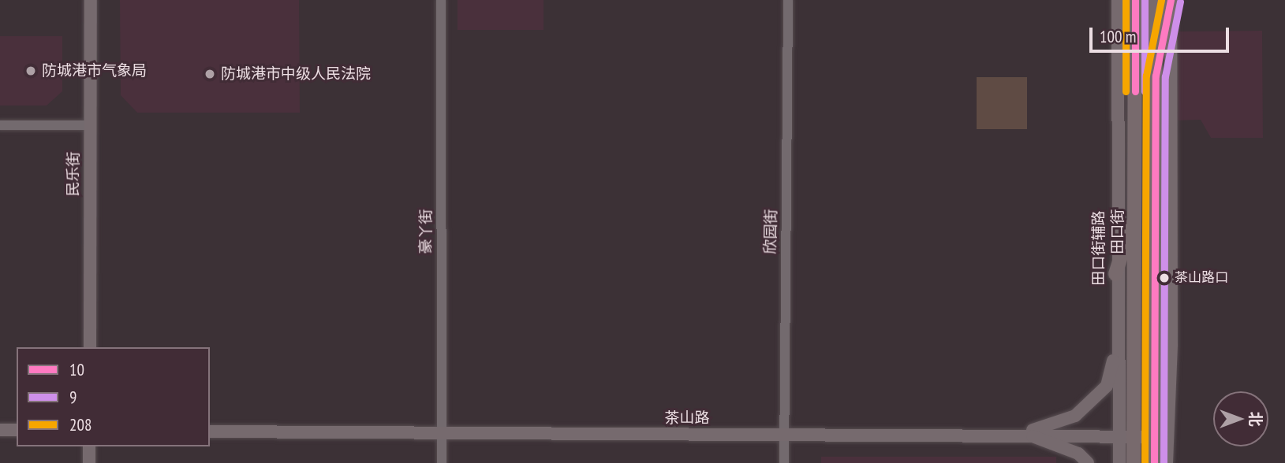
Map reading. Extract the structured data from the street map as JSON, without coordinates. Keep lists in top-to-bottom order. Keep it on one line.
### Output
{"streets":{"main road":["田口街"],"street":["民乐街","豪丫街","欣园街","田口街辅路","茶山路"]},"crossings":[["豪丫街","茶山路"],["欣园街","茶山路"],["田口街","田口街辅路"],["田口街","茶山路"],["田口街辅路","茶山路"]],"places":["防城港市气象局","防城港市中级人民法院","茶山路口"],"lines":["transit line 10","transit line 9","transit line 208"],"legend":["10","9","208"],"scale_bar":"100 m","north":"right"}
